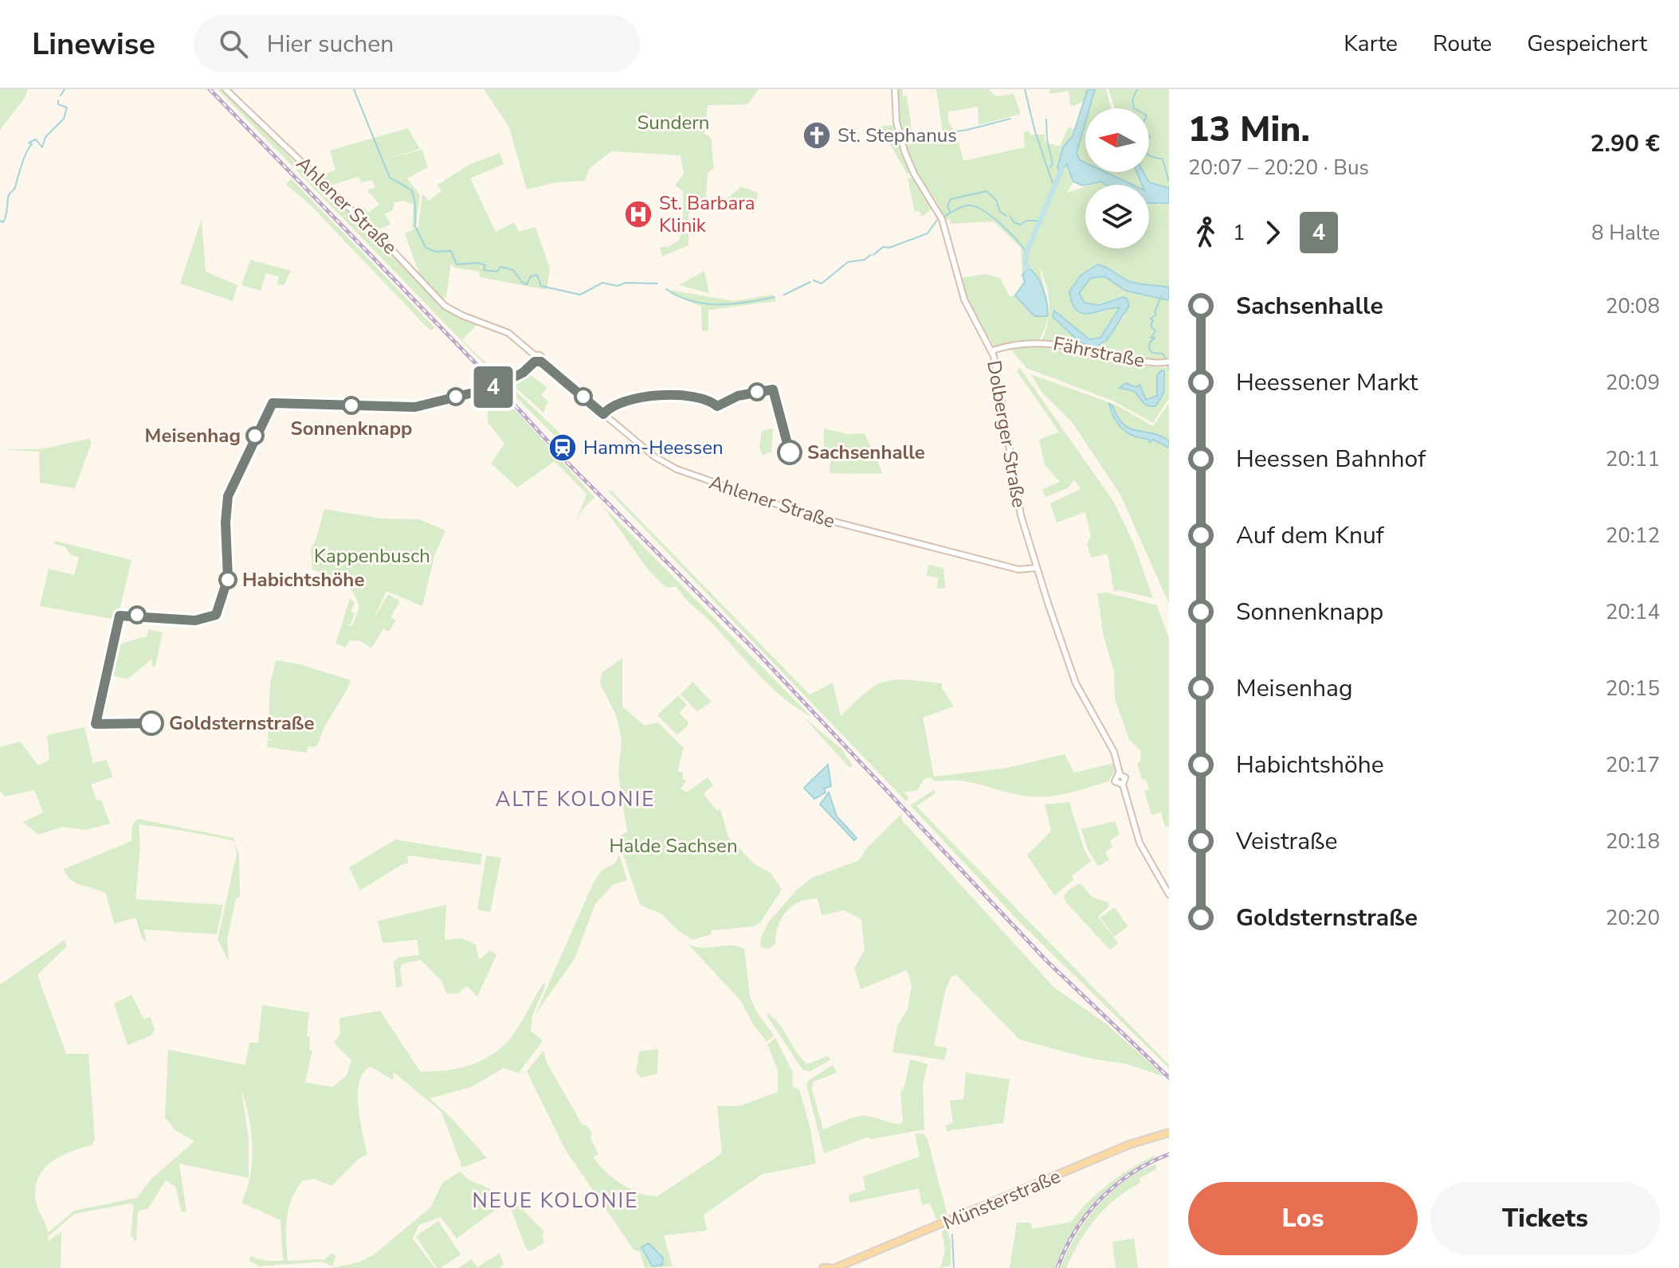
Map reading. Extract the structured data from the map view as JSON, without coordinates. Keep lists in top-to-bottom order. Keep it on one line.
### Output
{"streets":{"main road":["Ahlener Straße","Fährstraße","Dolberger Straße","Münsterstraße"]},"crossings":[["Ahlener Straße","Dolberger Straße"],["Fährstraße","Dolberger Straße"]],"districts":["ALTE KOLONIE","NEUE KOLONIE"],"parks":["Sundern","Kappenbusch","Halde Sachsen"],"places":{"church":["St. Stephanus"],"hospital":["St. Barbara Klinik"],"other":["Sonnenknapp","Meisenhag","Sachsenhalle","Habichtshöhe","Goldsternstraße"],"station":["Hamm-Heessen"]},"lines":["bus line 4"],"north":"left","page":{"header":"Linewise","search":"Hier suchen","nav":["Karte","Route","Gespeichert"],"on_map":"4","heading":["13 Min.","20:07 – 20:20 · Bus","2.90 €"],"legs":["1","4","8 Halte"],"list":[{"name":"Sachsenhalle","value":"20:08"},{"name":"Heessener Markt","value":"20:09"},{"name":"Heessen Bahnhof","value":"20:11"},{"name":"Auf dem Knuf","value":"20:12"},{"name":"Sonnenknapp","value":"20:14"},{"name":"Meisenhag","value":"20:15"},{"name":"Habichtshöhe","value":"20:17"},{"name":"Veistraße","value":"20:18"},{"name":"Goldsternstraße","value":"20:20"}],"buttons":["Los","Tickets"]}}
